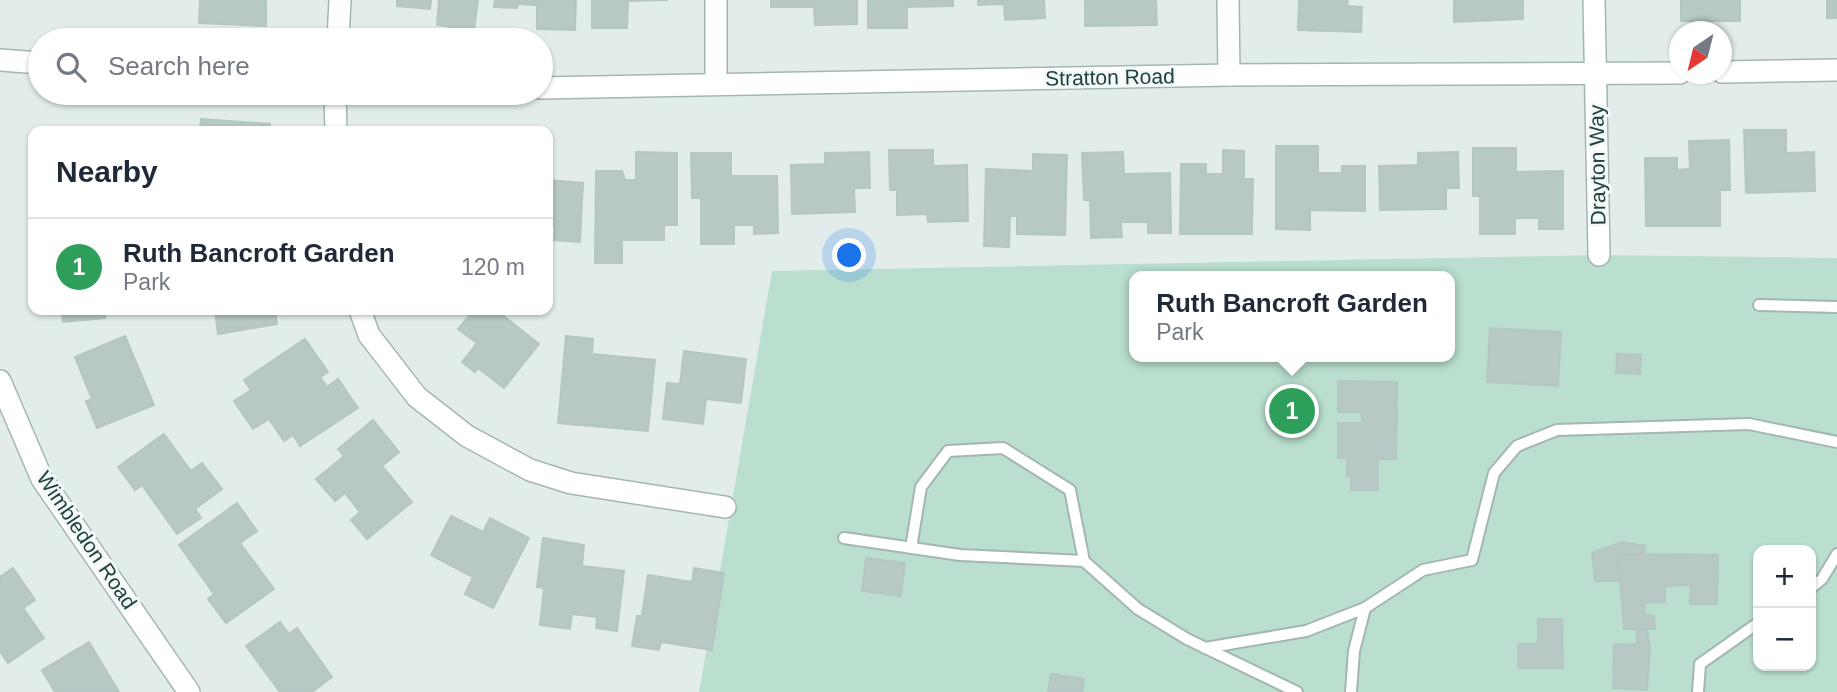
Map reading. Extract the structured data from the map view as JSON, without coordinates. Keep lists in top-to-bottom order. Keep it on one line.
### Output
{"streets":{"street":["Stratton Road","Drayton Way","Wimbledon Road"]},"crossings":[["Stratton Road","Drayton Way"]],"north":"bottom left","page":{"search":"Search here","heading":"Nearby","list":[{"mark":"1","name":"Ruth Bancroft Garden","note":"Park","value":"120 m"}],"popup":["Ruth Bancroft Garden","Park"],"pins":"1","map_buttons":["+","−"]}}
